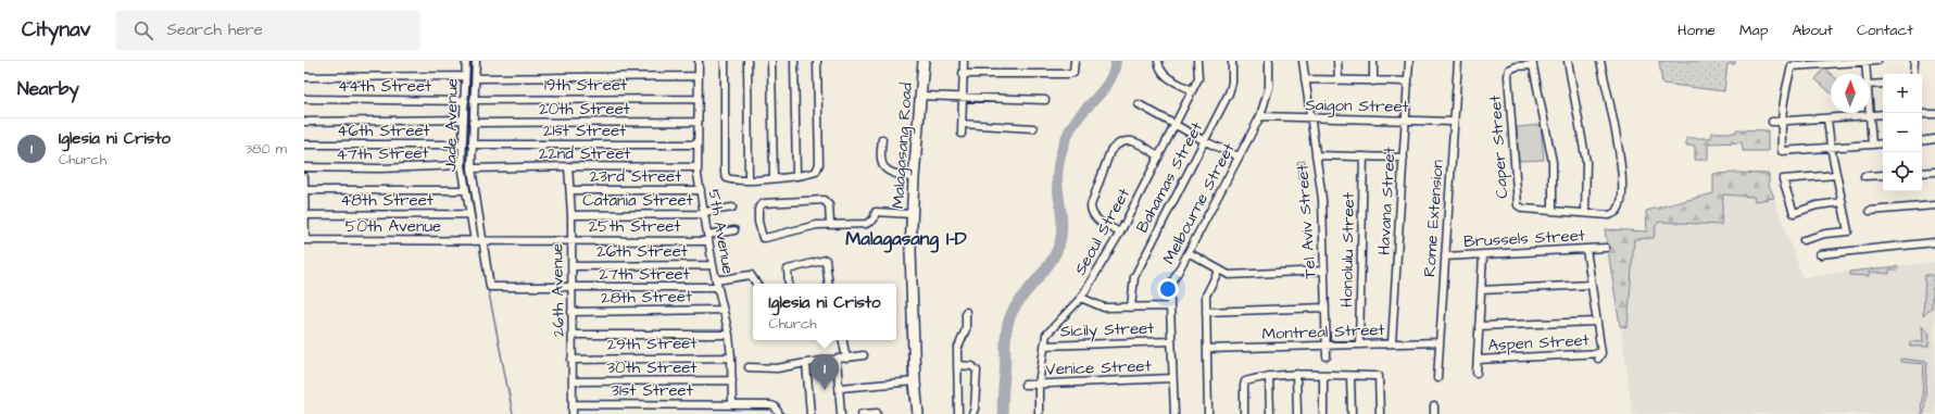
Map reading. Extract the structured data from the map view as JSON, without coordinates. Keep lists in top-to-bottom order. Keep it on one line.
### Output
{"streets":{"main road":["Malagasang Road"],"street":["19th Street","44th Street","Saigon Street","20th Street","Jade Avenue","46th Street","21st Street","Caper Street","47th Street","22nd Street","23rd Street","Bahamas Street","48th Street","Catania Street","Havana Street","Melbourne Street","Rome Extension","Tel Aviv Street","50th Avenue","25th Street","5th Avenue","Seoul Street","Brussels Street","Honolulu Street","26th Street","27th Street","26th Avenue","28th Street","Sicily Street","Montreal Street","Aspen Street","29th Street","30th Street","Venice Street","31st Street"]},"crossings":[["19th Street","5th Avenue"],["44th Street","Jade Avenue"],["Saigon Street","Havana Street"],["Saigon Street","Melbourne Street"],["Saigon Street","Rome Extension"],["Saigon Street","Tel Aviv Street"],["20th Street","5th Avenue"],["Jade Avenue","46th Street"],["Jade Avenue","47th Street"],["Jade Avenue","48th Street"],["Jade Avenue","50th Avenue"],["Jade Avenue","25th Street"],["Jade Avenue","27th Street"],["21st Street","5th Avenue"],["22nd Street","5th Avenue"],["22nd Street","26th Avenue"],["23rd Street","5th Avenue"],["23rd Street","26th Avenue"],["Catania Street","5th Avenue"],["Catania Street","26th Avenue"],["Havana Street","Montreal Street"],["Melbourne Street","Sicily Street"],["Melbourne Street","Venice Street"],["Rome Extension","Brussels Street"],["Rome Extension","Montreal Street"],["Tel Aviv Street","Montreal Street"],["50th Avenue","25th Street"],["50th Avenue","27th Street"],["25th Street","5th Avenue"],["25th Street","27th Street"],["25th Street","26th Avenue"],["5th Avenue","26th Street"],["5th Avenue","27th Street"],["5th Avenue","28th Street"],["5th Avenue","29th Street"],["5th Avenue","30th Street"],["5th Avenue","31st Street"],["Seoul Street","Sicily Street"],["Seoul Street","Venice Street"],["Honolulu Street","Montreal Street"],["26th Street","26th Avenue"],["27th Street","26th Avenue"],["26th Avenue","28th Street"],["26th Avenue","29th Street"],["26th Avenue","30th Street"],["26th Avenue","31st Street"]],"districts":["Malagasang I-D"],"north":"top","page":{"header":"Citynav","search":"Search here","nav":["Home","Map","About","Contact"],"heading":"Nearby","map_buttons":["+","−"],"list":[{"mark":"1","name":"Iglesia ni Cristo","note":"Church","value":"380 m"}],"popup":["Iglesia ni Cristo","Church"],"pins":"1"}}
